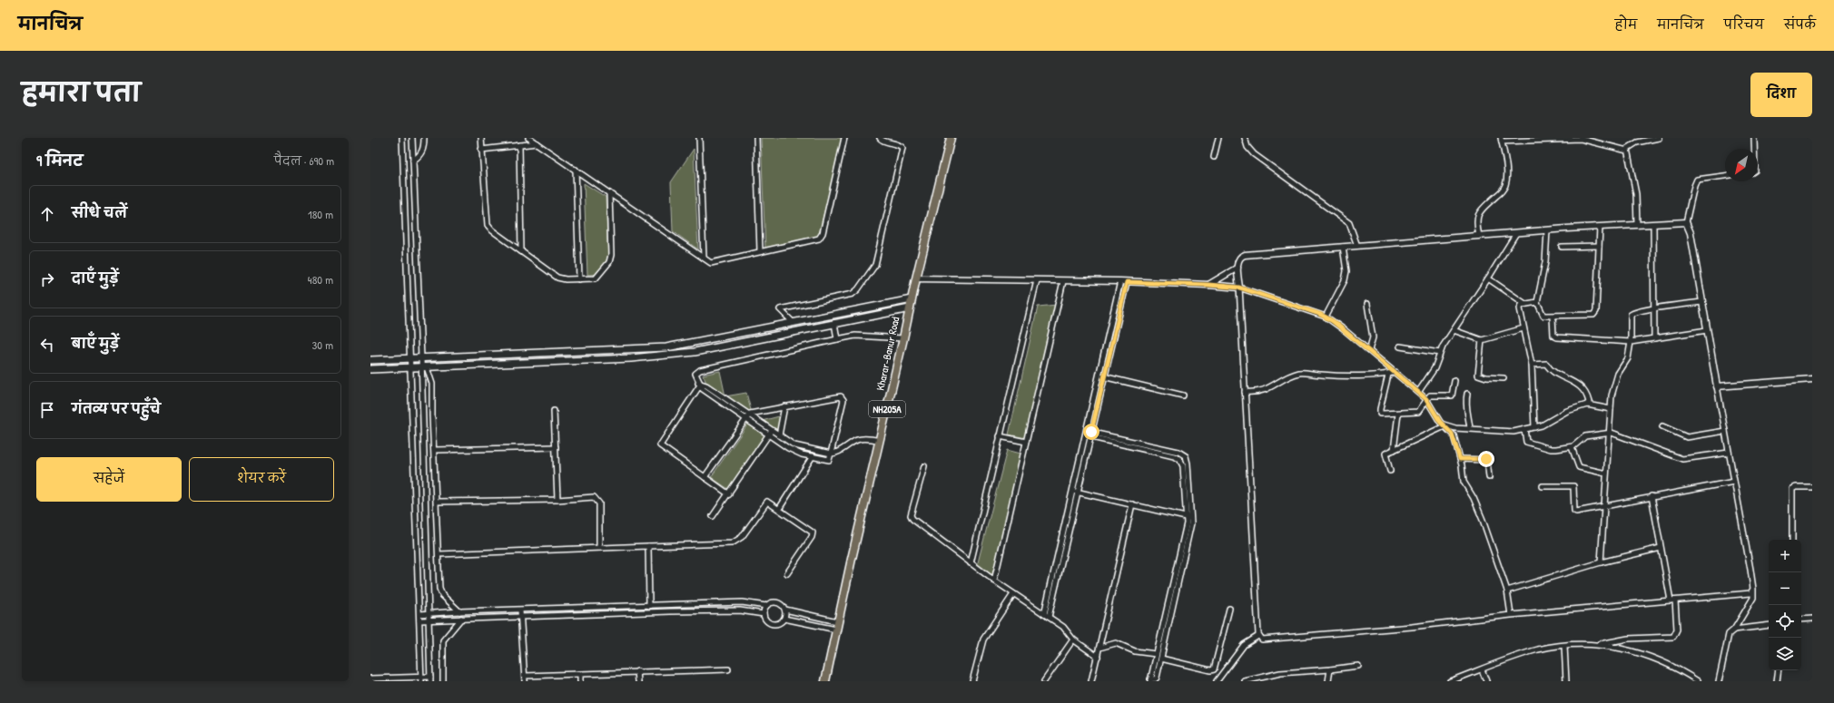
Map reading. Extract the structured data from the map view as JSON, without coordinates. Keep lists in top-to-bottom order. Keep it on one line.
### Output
{"streets":{"highway":["Kharar-Banur Road","NH205A"]},"north":"bottom left","page":{"header":"मानचित्र","nav":["होम","मानचित्र","परिचय","संपर्क"],"title":"हमारा पता","buttons":["दिशा",["सहेजें","शेयर करें"]],"heading":["9 मिनट","पैदल · 690 m"],"list":[["सीधे चलें","180 m"],["दाएँ मुड़ें","480 m"],["बाएँ मुड़ें","30 m"],"गंतव्य पर पहुँचे"],"map_buttons":["+","−"]}}
